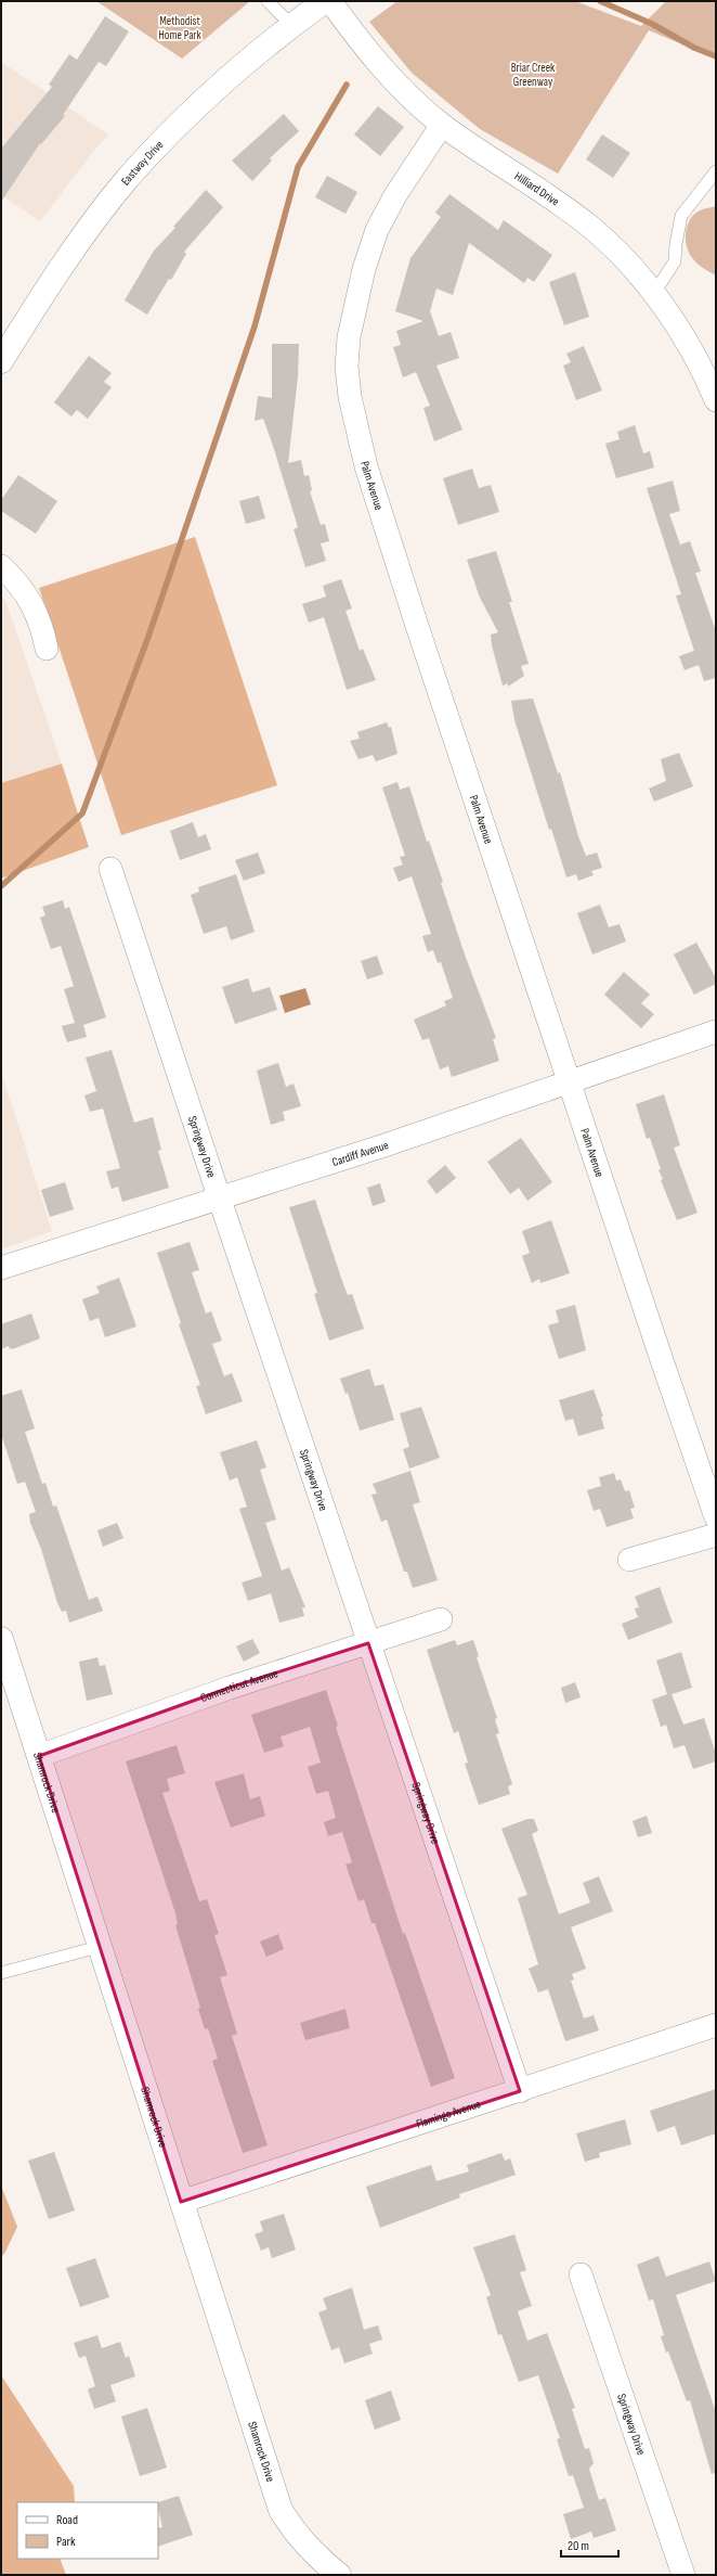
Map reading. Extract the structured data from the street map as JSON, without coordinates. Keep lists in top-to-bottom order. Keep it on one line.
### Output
{"streets":{"street":["Eastway Drive","Hilliard Drive","Palm Avenue","Springway Drive","Cardiff Avenue","Connecticut Avenue","Shamrock Drive","Flamingo Avenue"]},"crossings":[["Hilliard Drive","Palm Avenue"],["Palm Avenue","Cardiff Avenue"],["Springway Drive","Cardiff Avenue"],["Springway Drive","Connecticut Avenue"],["Springway Drive","Flamingo Avenue"],["Connecticut Avenue","Shamrock Drive"],["Shamrock Drive","Flamingo Avenue"]],"parks":["Methodist Home Park","Briar Creek Greenway"],"legend":["Road","Park"],"scale_bar":"20 m"}
